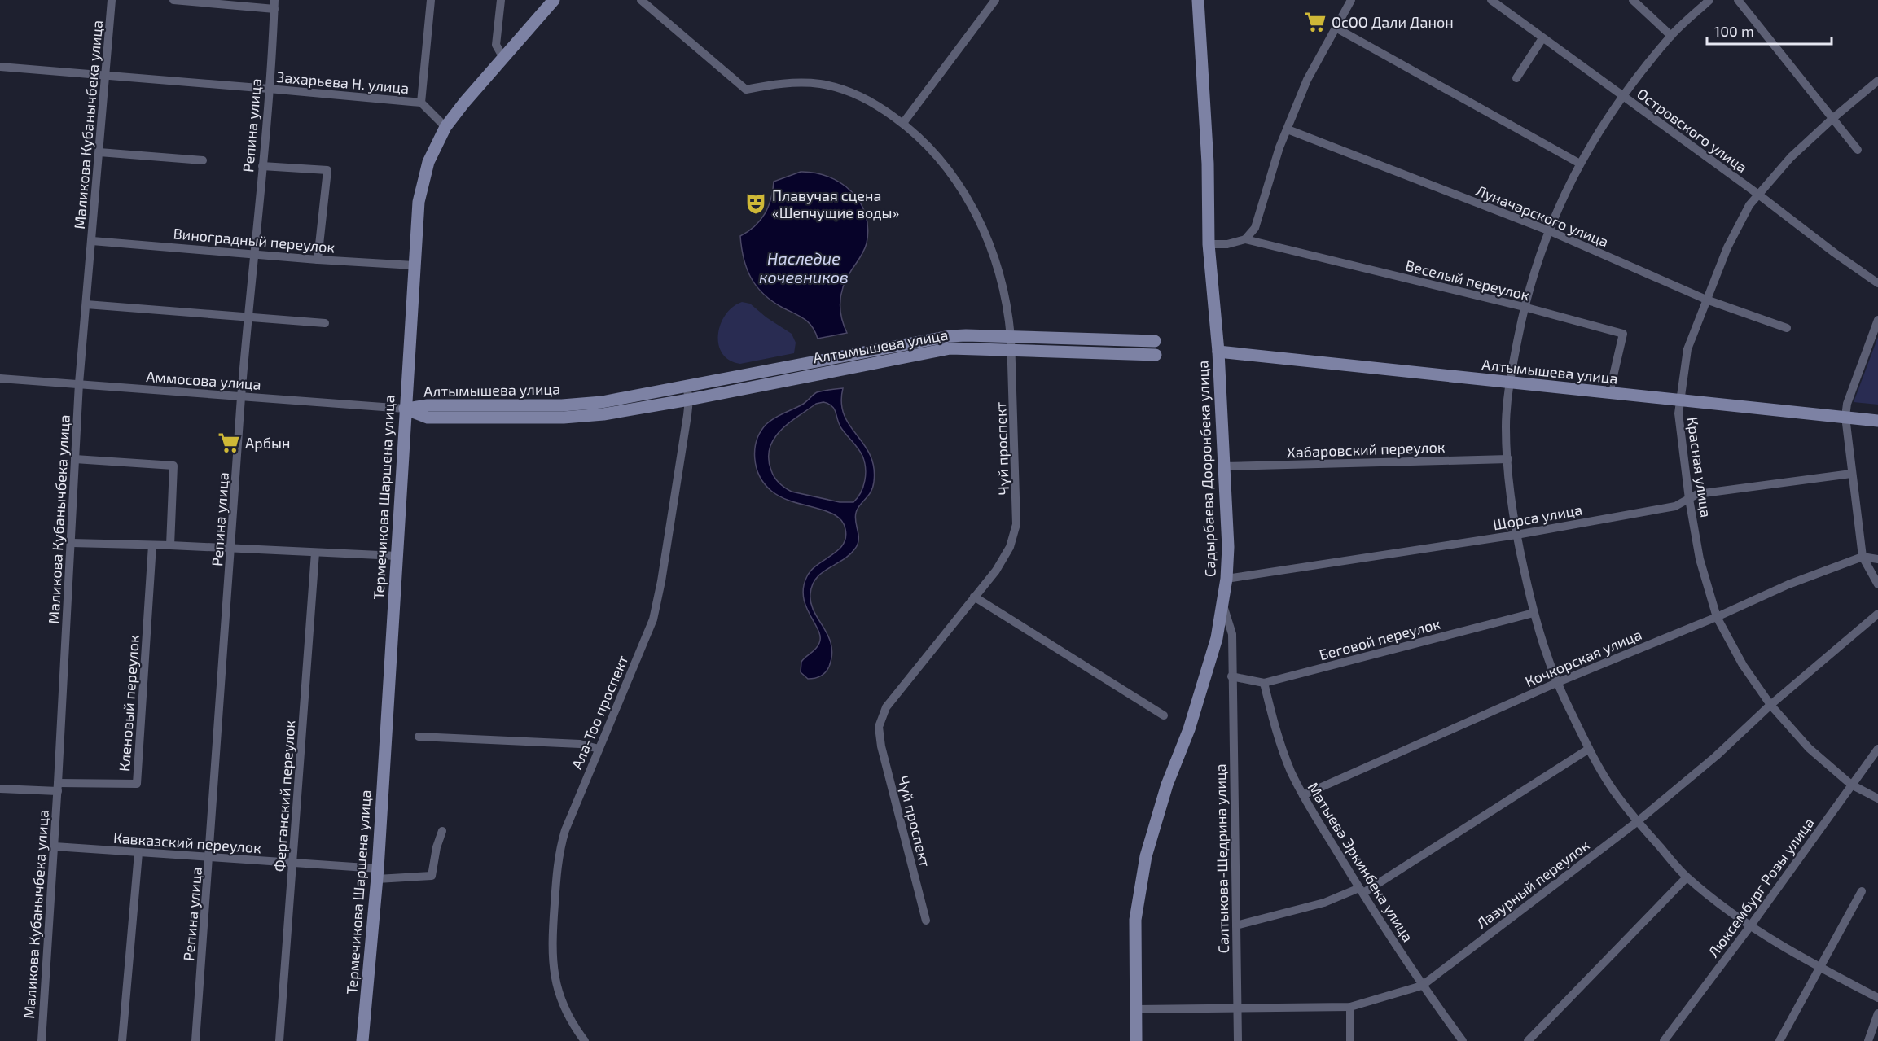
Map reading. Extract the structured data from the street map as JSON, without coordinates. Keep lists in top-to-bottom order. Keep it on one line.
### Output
{"streets":{"street":["Захарьева Н. улица","Маликова Кубанычбека улица","Репина улица","Островского улица","Луначарского улица","Виноградный переулок","Веселый переулок","Алтымышева улица","Аммосова улица","Чүй проспект","Хабаровский переулок","Красная улица","Садырбаева Дооронбека улица","Термечикова Шаршена улица","Щорса улица","Беговой переулок","Кочкорская улица","Кленовый переулок","Ала-Тоо проспект","Ферганский переулок","Кавказский переулок","Салтыкова-Щедрина улица","Матыева Эркинбека улица","Лазурный переулок","Люксембург Розы улица"]},"crossings":[["Захарьева Н. улица","Маликова Кубанычбека улица"],["Захарьева Н. улица","Репина улица"],["Маликова Кубанычбека улица","Виноградный переулок"],["Маликова Кубанычбека улица","Аммосова улица"],["Маликова Кубанычбека улица","Кленовый переулок"],["Маликова Кубанычбека улица","Кавказский переулок"],["Репина улица","Виноградный переулок"],["Репина улица","Аммосова улица"],["Репина улица","Кавказский переулок"],["Островского улица","Красная улица"],["Луначарского улица","Красная улица"],["Виноградный переулок","Термечикова Шаршена улица"],["Веселый переулок","Алтымышева улица"],["Алтымышева улица","Аммосова улица"],["Алтымышева улица","Чүй проспект"],["Алтымышева улица","Красная улица"],["Алтымышева улица","Садырбаева Дооронбека улица"],["Алтымышева улица","Термечикова Шаршена улица"],["Алтымышева улица","Ала-Тоо проспект"],["Аммосова улица","Термечикова Шаршена улица"],["Хабаровский переулок","Садырбаева Дооронбека улица"],["Красная улица","Щорса улица"],["Красная улица","Кочкорская улица"],["Красная улица","Лазурный переулок"],["Красная улица","Люксембург Розы улица"],["Садырбаева Дооронбека улица","Щорса улица"],["Садырбаева Дооронбека улица","Салтыкова-Щедрина улица"],["Садырбаева Дооронбека улица","Лазурный переулок"],["Термечикова Шаршена улица","Кавказский переулок"],["Беговой переулок","Салтыкова-Щедрина улица"],["Беговой переулок","Матыева Эркинбека улица"],["Кочкорская улица","Матыева Эркинбека улица"],["Ферганский переулок","Кавказский переулок"],["Салтыкова-Щедрина улица","Лазурный переулок"],["Матыева Эркинбека улица","Лазурный переулок"]],"water":["Наследие кочевников"],"places":{"supermarket":["ОсОО Дали Данон","Арбын"],"theatre":["Плавучая сцена «Шепчущие воды»"]},"scale_bar":"100 m"}
